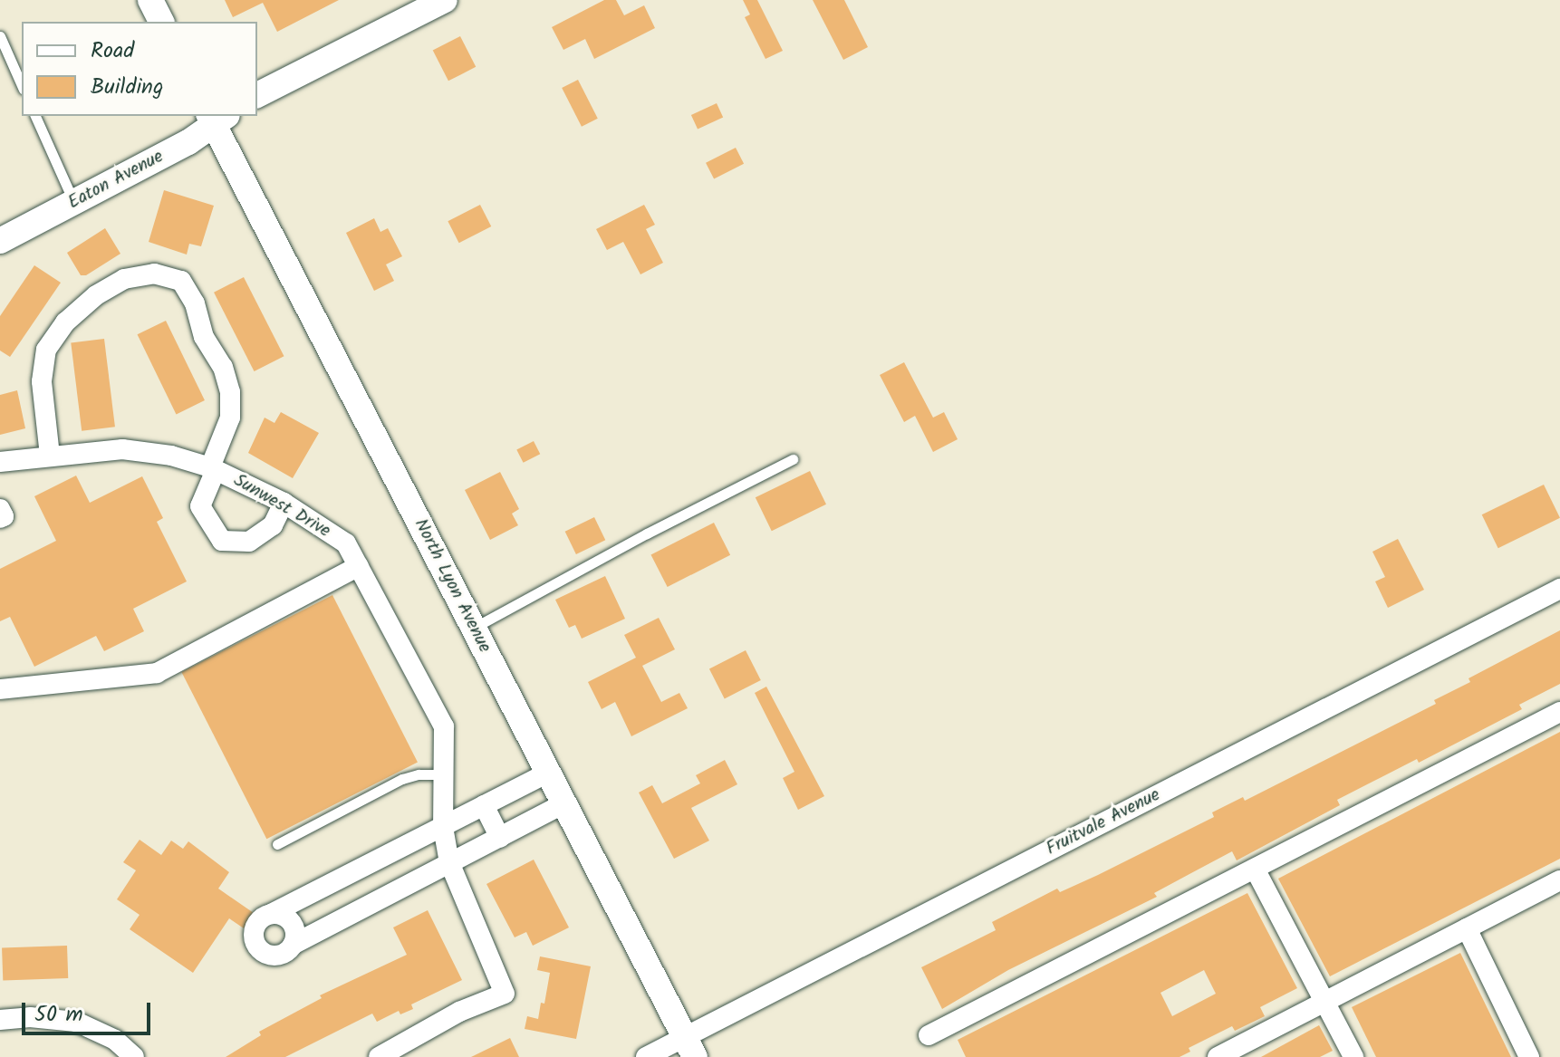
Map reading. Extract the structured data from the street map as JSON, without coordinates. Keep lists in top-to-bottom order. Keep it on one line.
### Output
{"streets":{"street":["Eaton Avenue","Sunwest Drive","North Lyon Avenue","Fruitvale Avenue"]},"crossings":[["Eaton Avenue","North Lyon Avenue"],["North Lyon Avenue","Fruitvale Avenue"]],"legend":["Road","Building"],"scale_bar":"50 m"}
